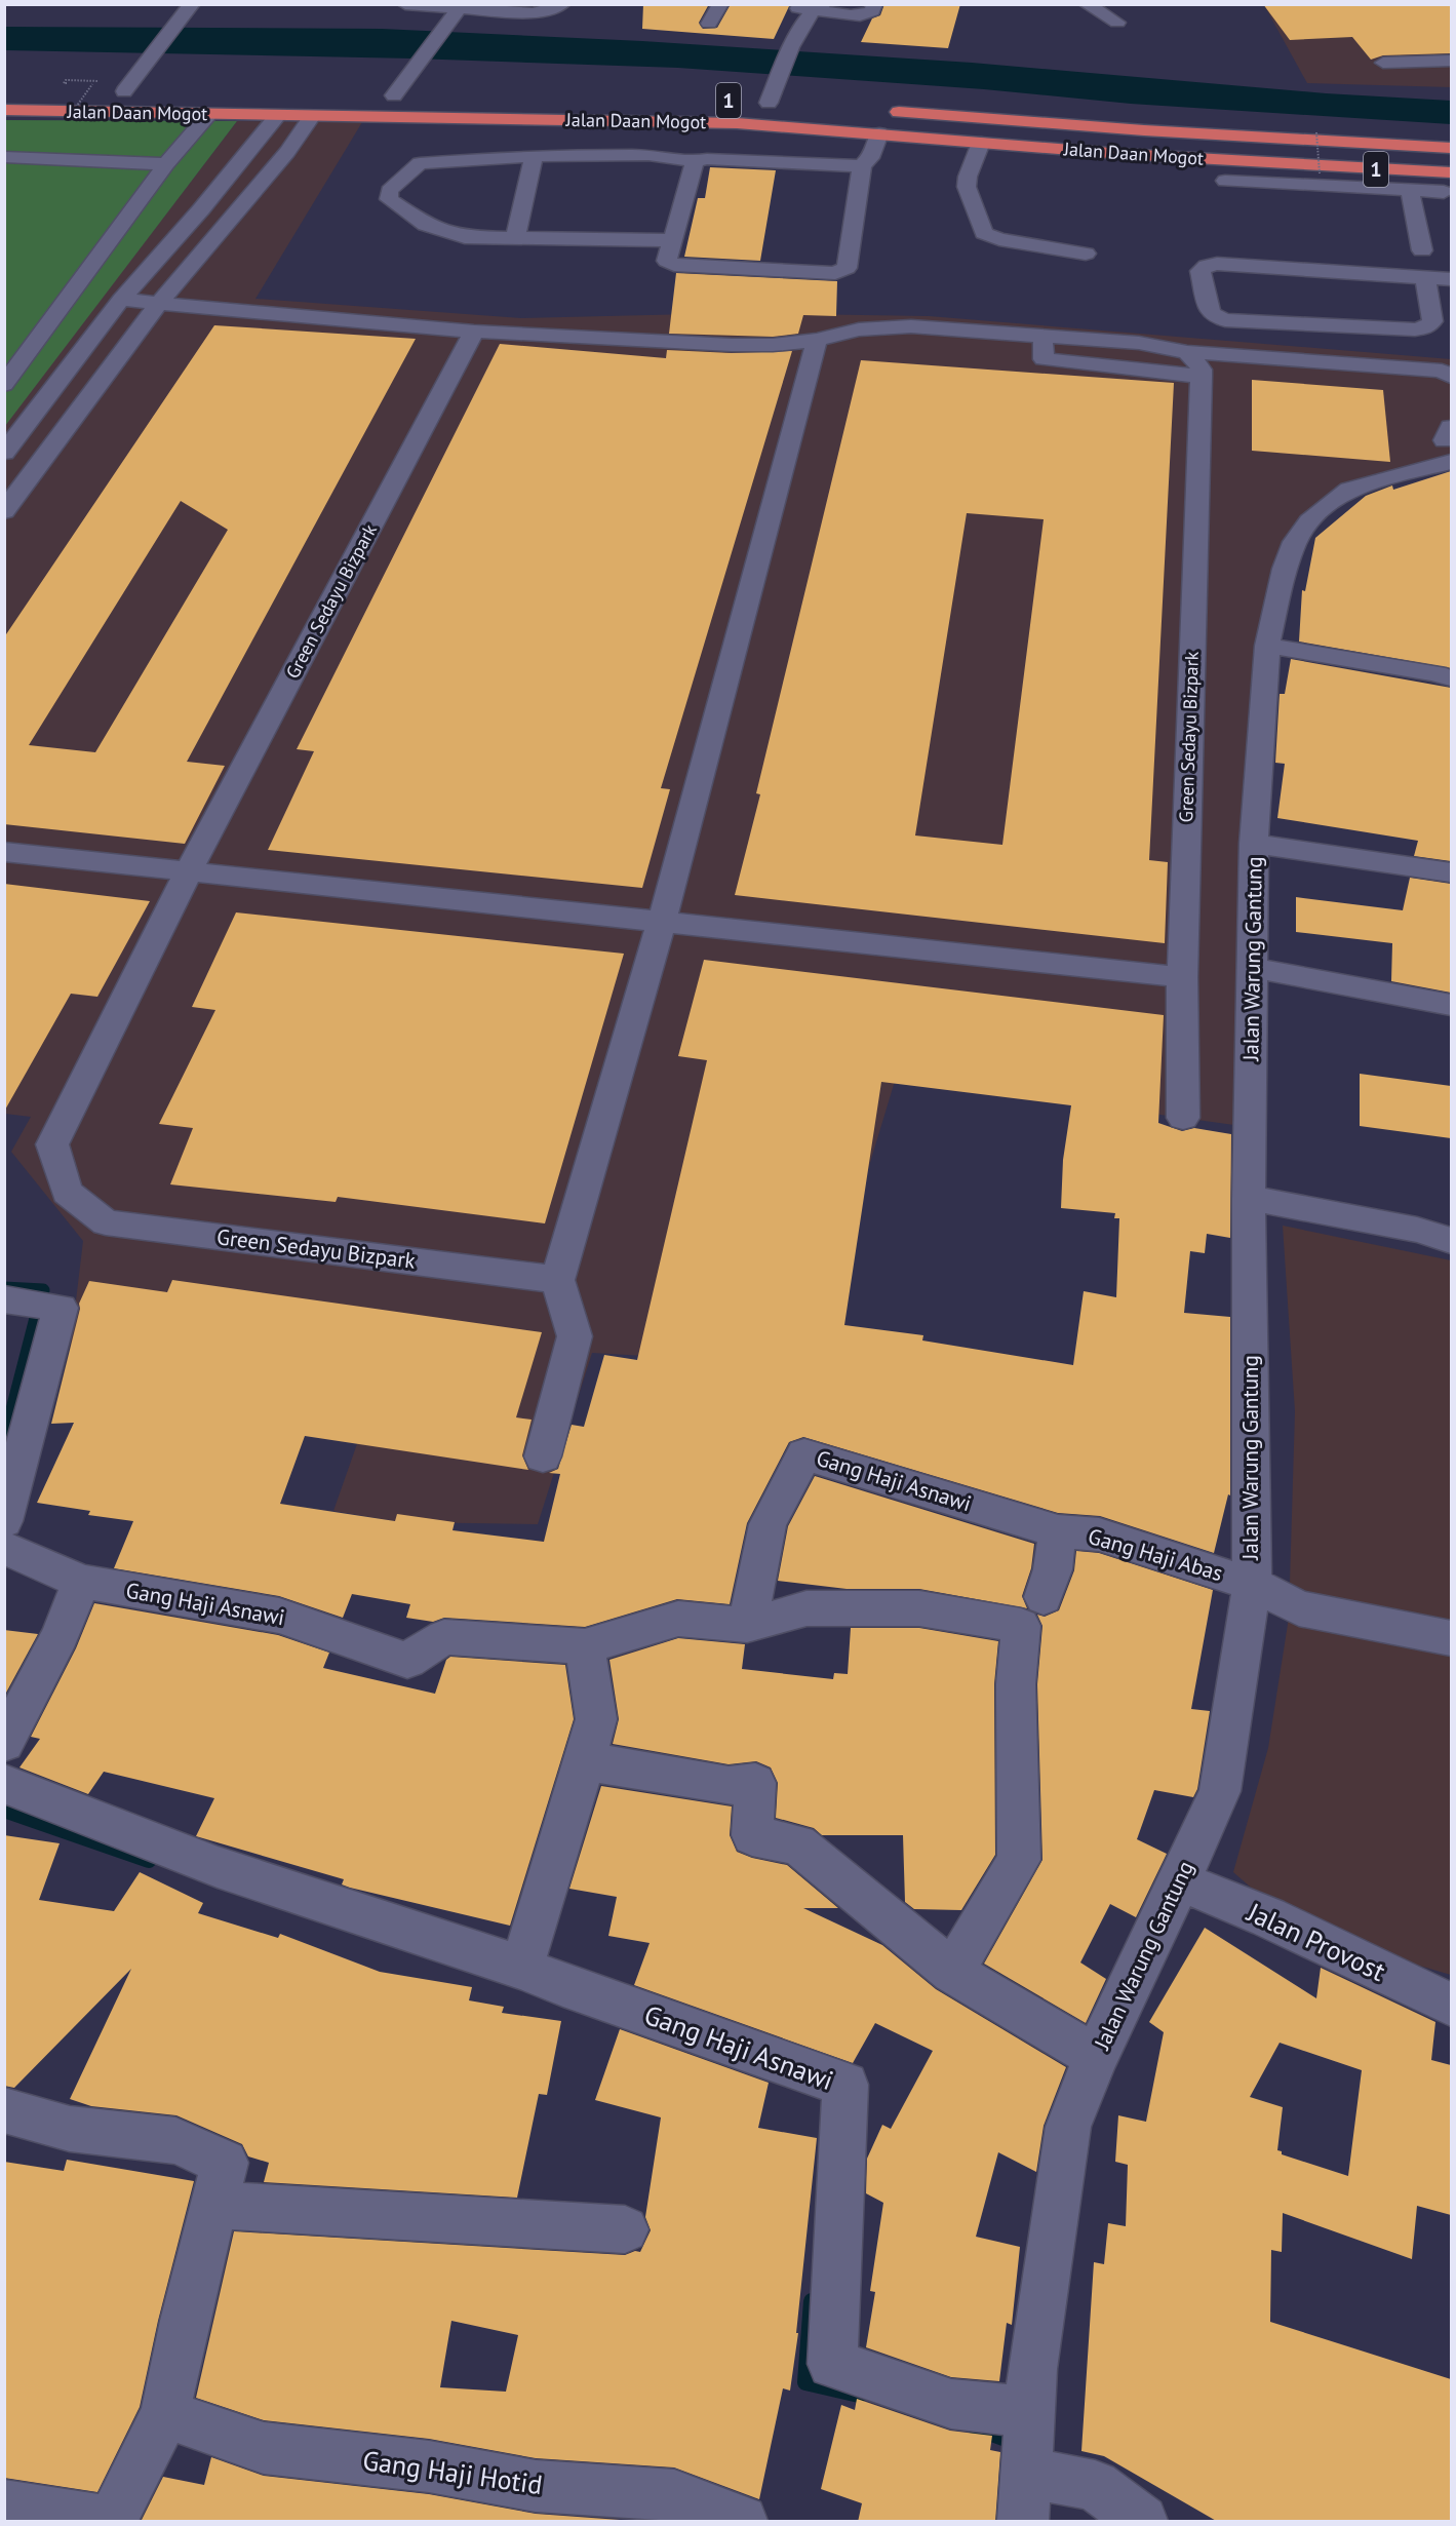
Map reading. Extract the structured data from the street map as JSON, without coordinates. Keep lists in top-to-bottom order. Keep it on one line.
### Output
{"streets":{"highway":["1","Jalan Daan Mogot"],"street":["Green Sedayu Bizpark","Jalan Warung Gantung","Gang Haji Asnawi","Gang Haji Abas","Jalan Provost","Gang Haji Hotid"]},"crossings":[["Jalan Warung Gantung","Gang Haji Asnawi"],["Jalan Warung Gantung","Gang Haji Abas"],["Jalan Warung Gantung","Jalan Provost"],["Gang Haji Asnawi","Gang Haji Abas"]]}
